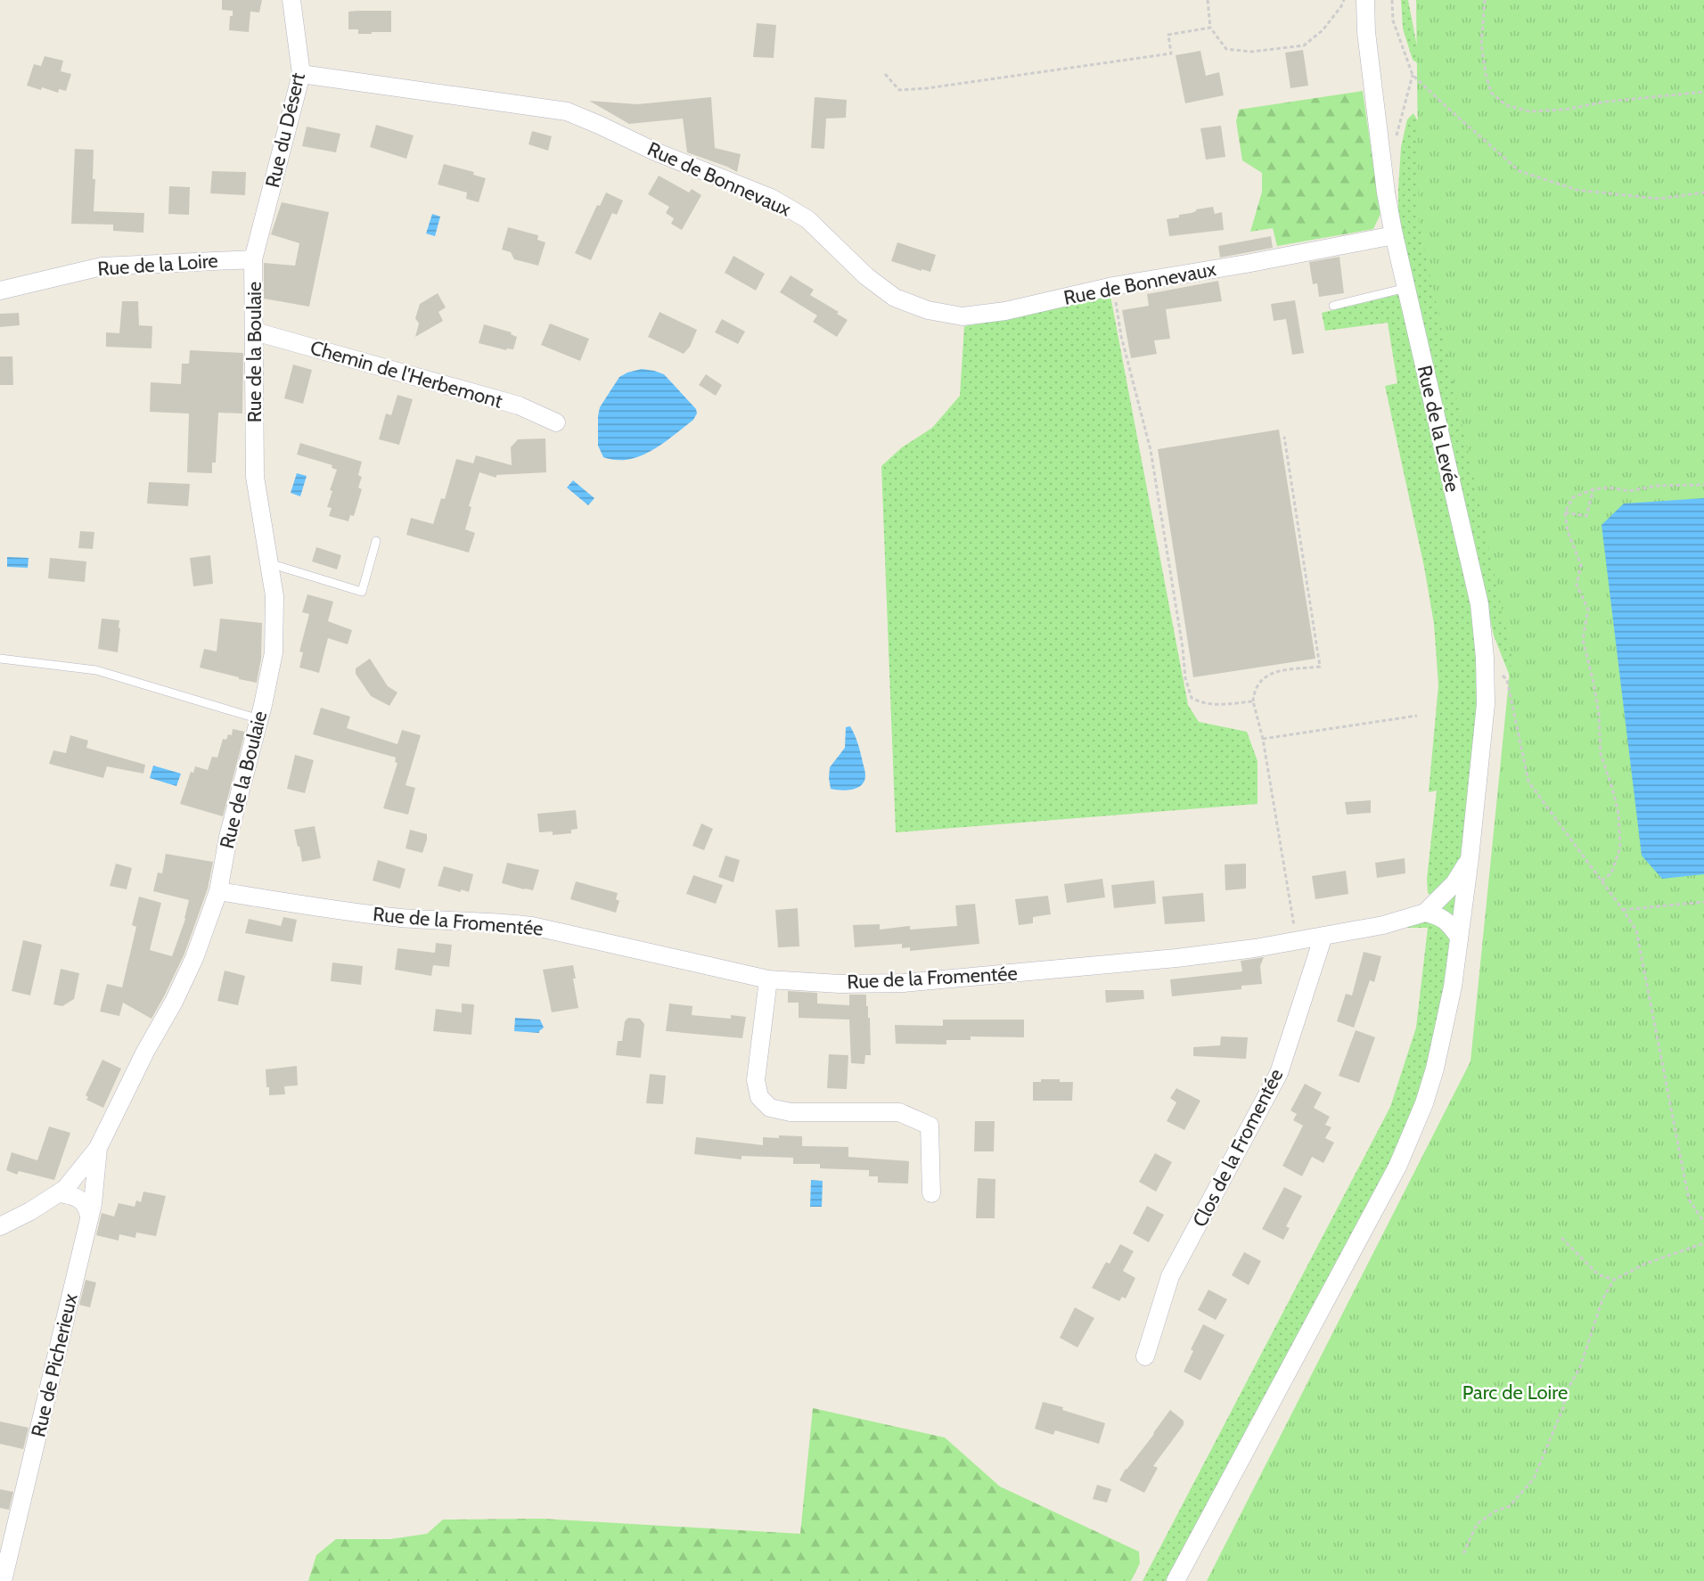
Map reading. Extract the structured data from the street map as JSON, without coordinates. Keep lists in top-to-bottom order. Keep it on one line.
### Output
{"streets":{"street":["Rue du Désert","Rue de Bonnevaux","Rue de la Loire","Rue de la Boulaie","Chemin de l'Herbemont","Rue de la Levée","Rue de la Fromentée","Clos de la Fromentée","Rue de Picherieux"]},"crossings":[["Rue du Désert","Rue de Bonnevaux"],["Rue du Désert","Rue de la Loire"],["Rue du Désert","Rue de la Boulaie"],["Rue de Bonnevaux","Rue de la Levée"],["Rue de la Loire","Rue de la Boulaie"],["Rue de la Boulaie","Chemin de l'Herbemont"],["Rue de la Boulaie","Rue de la Fromentée"],["Rue de la Boulaie","Rue de Picherieux"],["Rue de la Levée","Rue de la Fromentée"],["Rue de la Fromentée","Clos de la Fromentée"]],"parks":["Parc de Loire"]}
